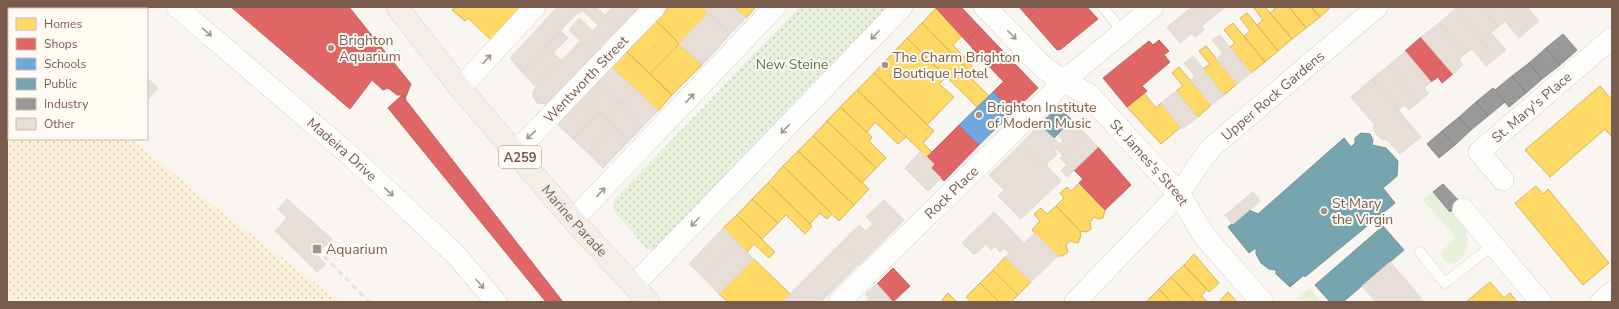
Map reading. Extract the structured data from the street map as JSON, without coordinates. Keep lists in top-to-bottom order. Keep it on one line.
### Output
{"streets":{"main road":["A259","St. James's Street","Marine Parade"],"street":["Wentworth Street","Upper Rock Gardens","St. Mary's Place","Madeira Drive","Rock Place"]},"crossings":[["Wentworth Street","Marine Parade"],["Upper Rock Gardens","St. James's Street"],["St. James's Street","Rock Place"]],"one_way":["Madeira Drive"],"parks":["New Steine"],"places":{"other":["Brighton Aquarium","The Charm Brighton Boutique Hotel","Brighton Institute of Modern Music","St Mary the Virgin"],"transit":["Aquarium"]},"legend":["Homes","Shops","Schools","Public","Industry","Other"]}
